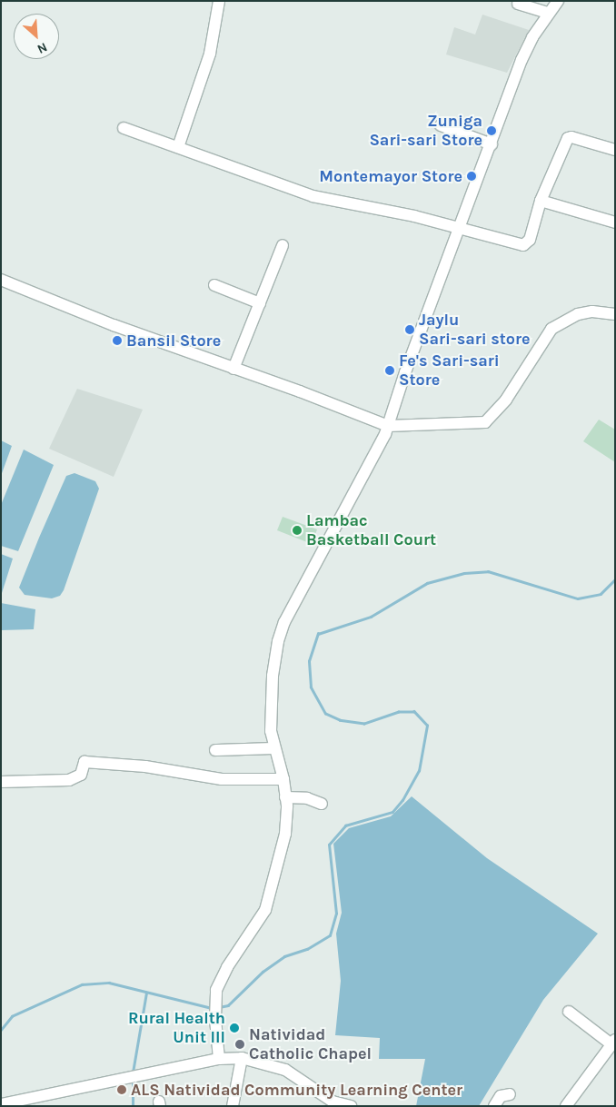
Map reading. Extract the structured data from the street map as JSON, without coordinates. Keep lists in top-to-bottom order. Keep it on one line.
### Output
{"places":["Zuniga Sari-sari Store","Montemayor Store","Jaylu Sari-sari store","Bansil Store","Fe's Sari-sari Store","Lambac Basketball Court","Rural Health Unit III","Natividad Catholic Chapel","ALS Natividad Community Learning Center"],"north":"bottom right"}
